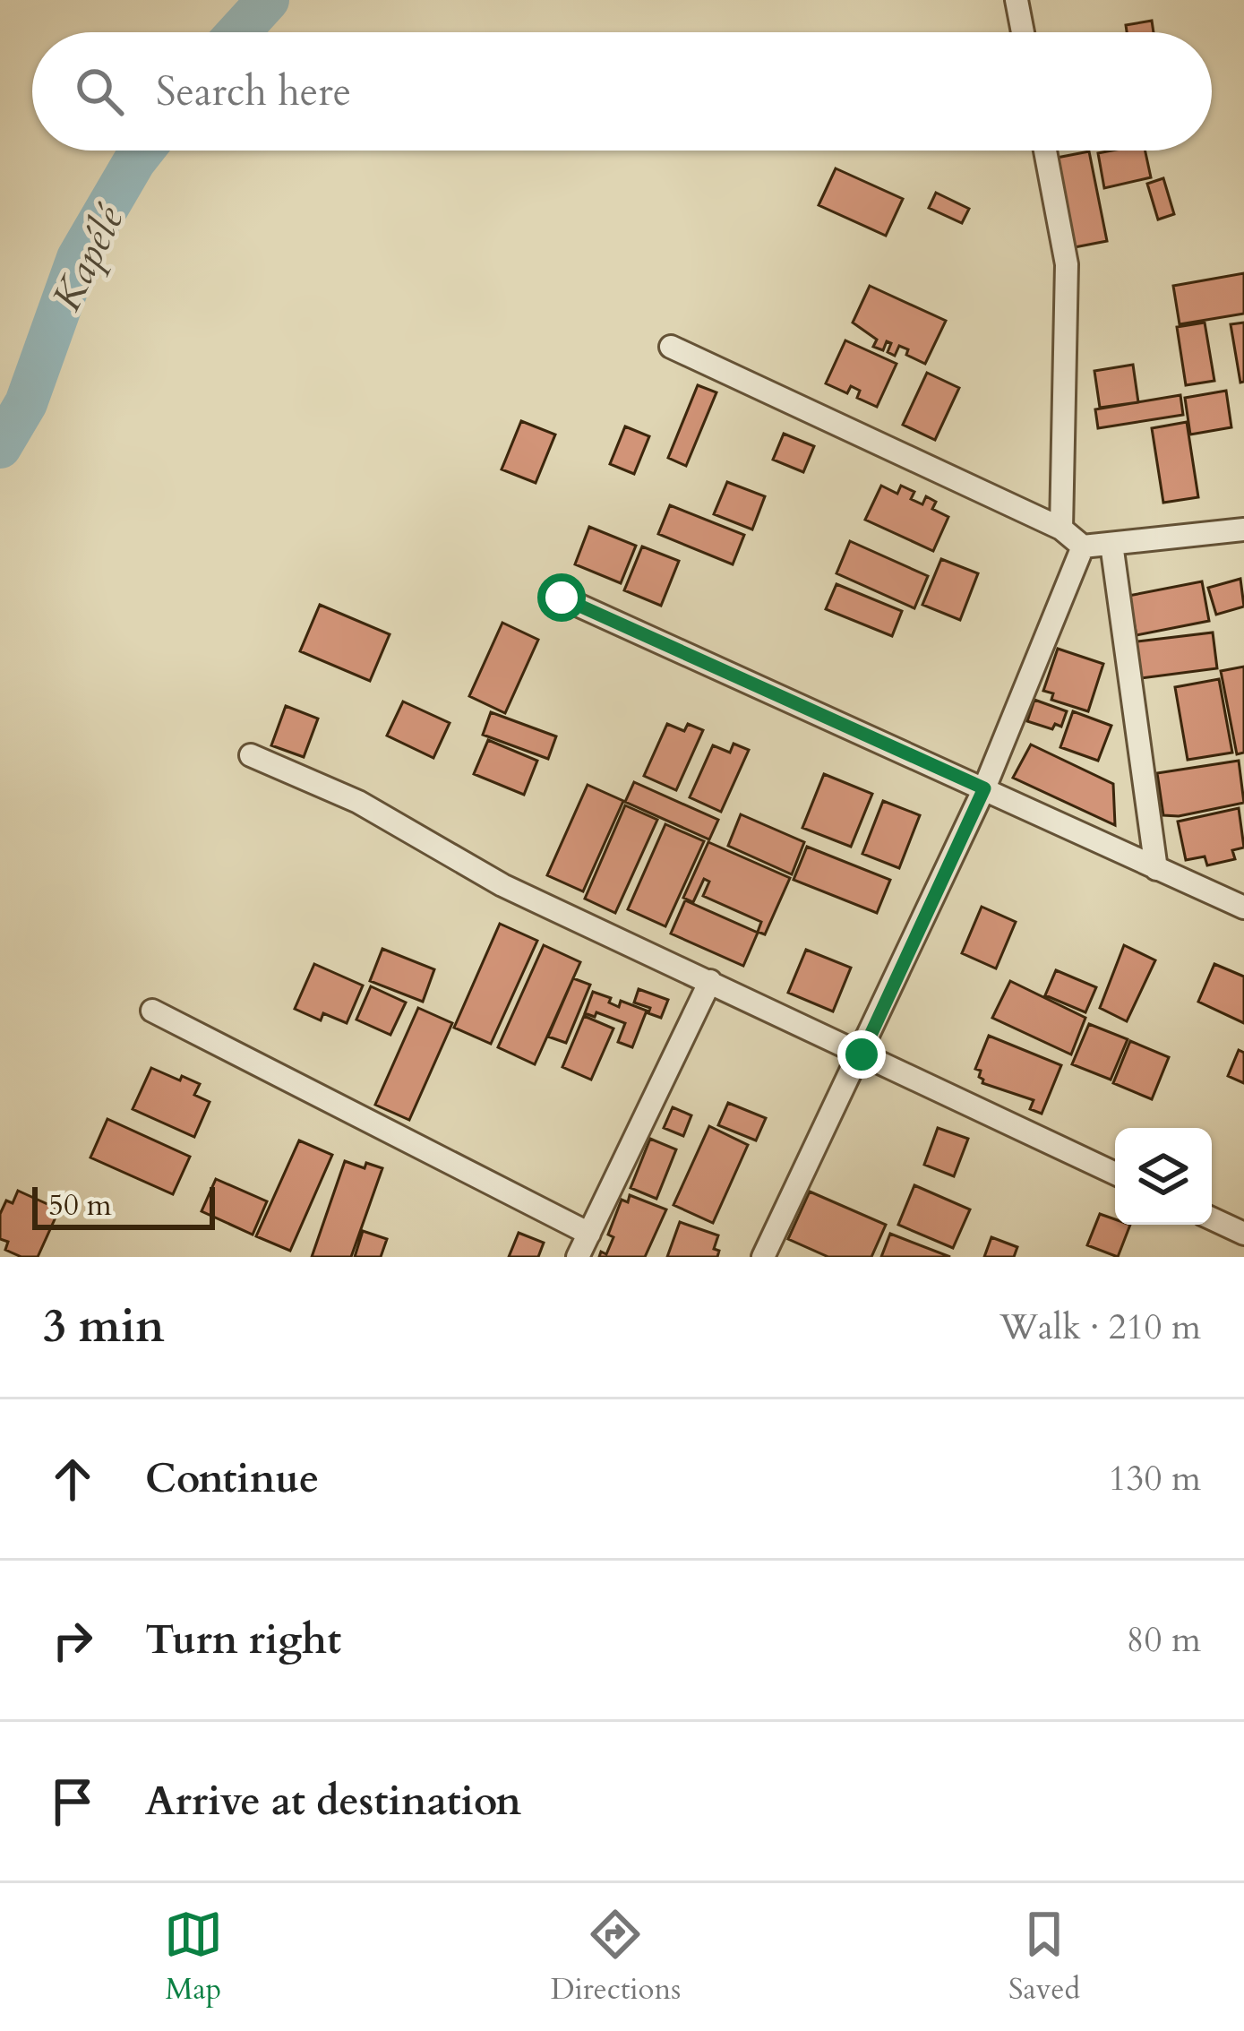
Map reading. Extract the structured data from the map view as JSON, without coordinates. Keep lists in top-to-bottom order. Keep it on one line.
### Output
{"water":["Kapélé"],"scale_bar":"50 m","page":{"search":"Search here","scale":"50 m","heading":["3 min","Walk · 210 m"],"list":[["Continue","130 m"],["Turn right","80 m"],"Arrive at destination"],"nav":["Map","Directions","Saved"]}}
